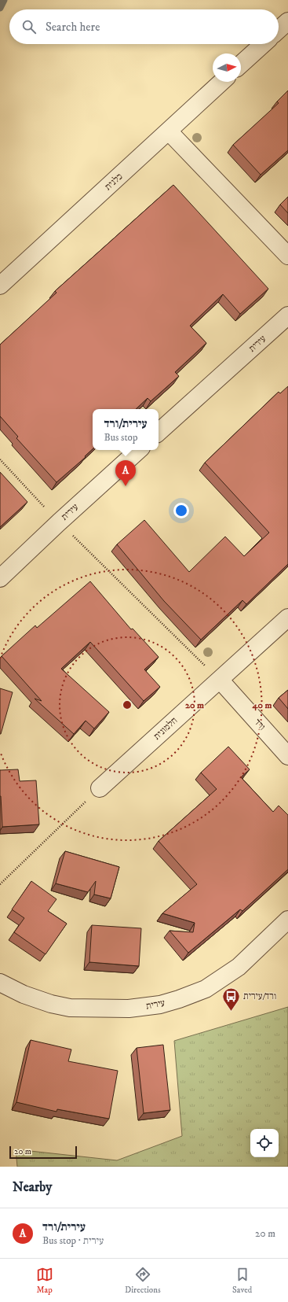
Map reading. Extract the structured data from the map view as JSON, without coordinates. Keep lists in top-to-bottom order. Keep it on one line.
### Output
{"streets":{"street":["כלנית","עירית","ורד","חלמונית"]},"crossings":[["ורד","חלמונית"]],"places":{"bus stop":["ורד/עירית"]},"scale_bar":"20 m","north":"right","page":{"search":"Search here","popup":["עירית/ורד","Bus stop"],"pins":"A","scale":"20 m","heading":"Nearby","list":[{"mark":"A","name":"עירית/ורד","note":"Bus stop · עירית","value":"20 m"}],"nav":["Map","Directions","Saved"]},"rings":["20 m","40 m"]}
